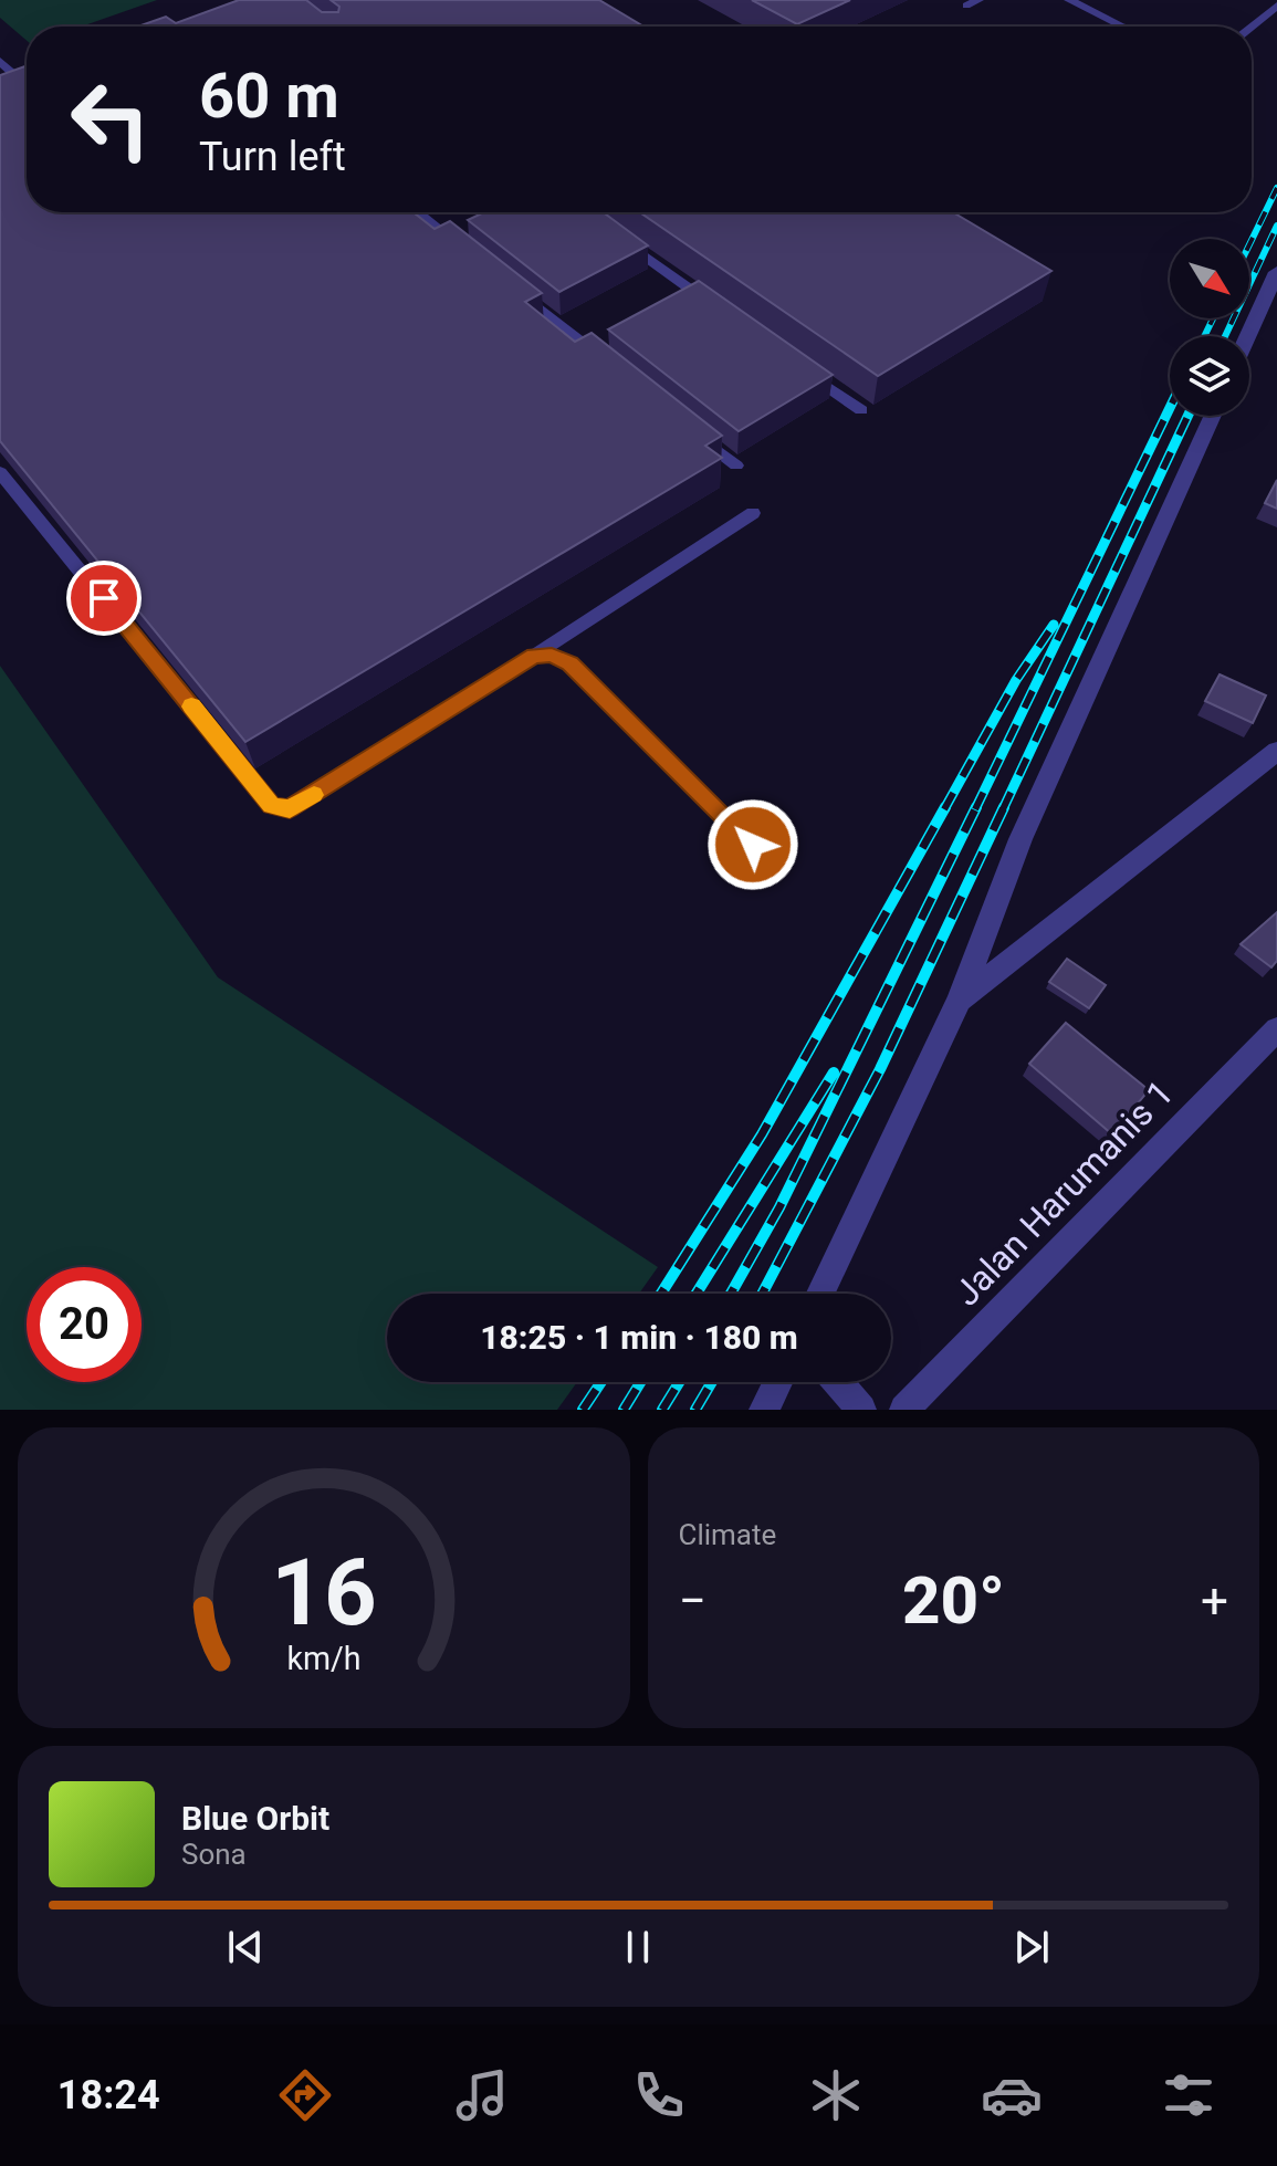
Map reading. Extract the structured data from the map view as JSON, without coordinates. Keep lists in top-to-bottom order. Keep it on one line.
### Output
{"streets":{"street":["Jalan Harumanis 1"]},"north":"bottom right","page":{"turn":["60 m","Turn left"],"limit":"20","trip":"18:25 · 1 min · 180 m","tile":"Climate","heat":["−","20°","+"],"song":["Blue Orbit","Sona"],"tabs":"18:24","gauge":["16","km/h"]}}
